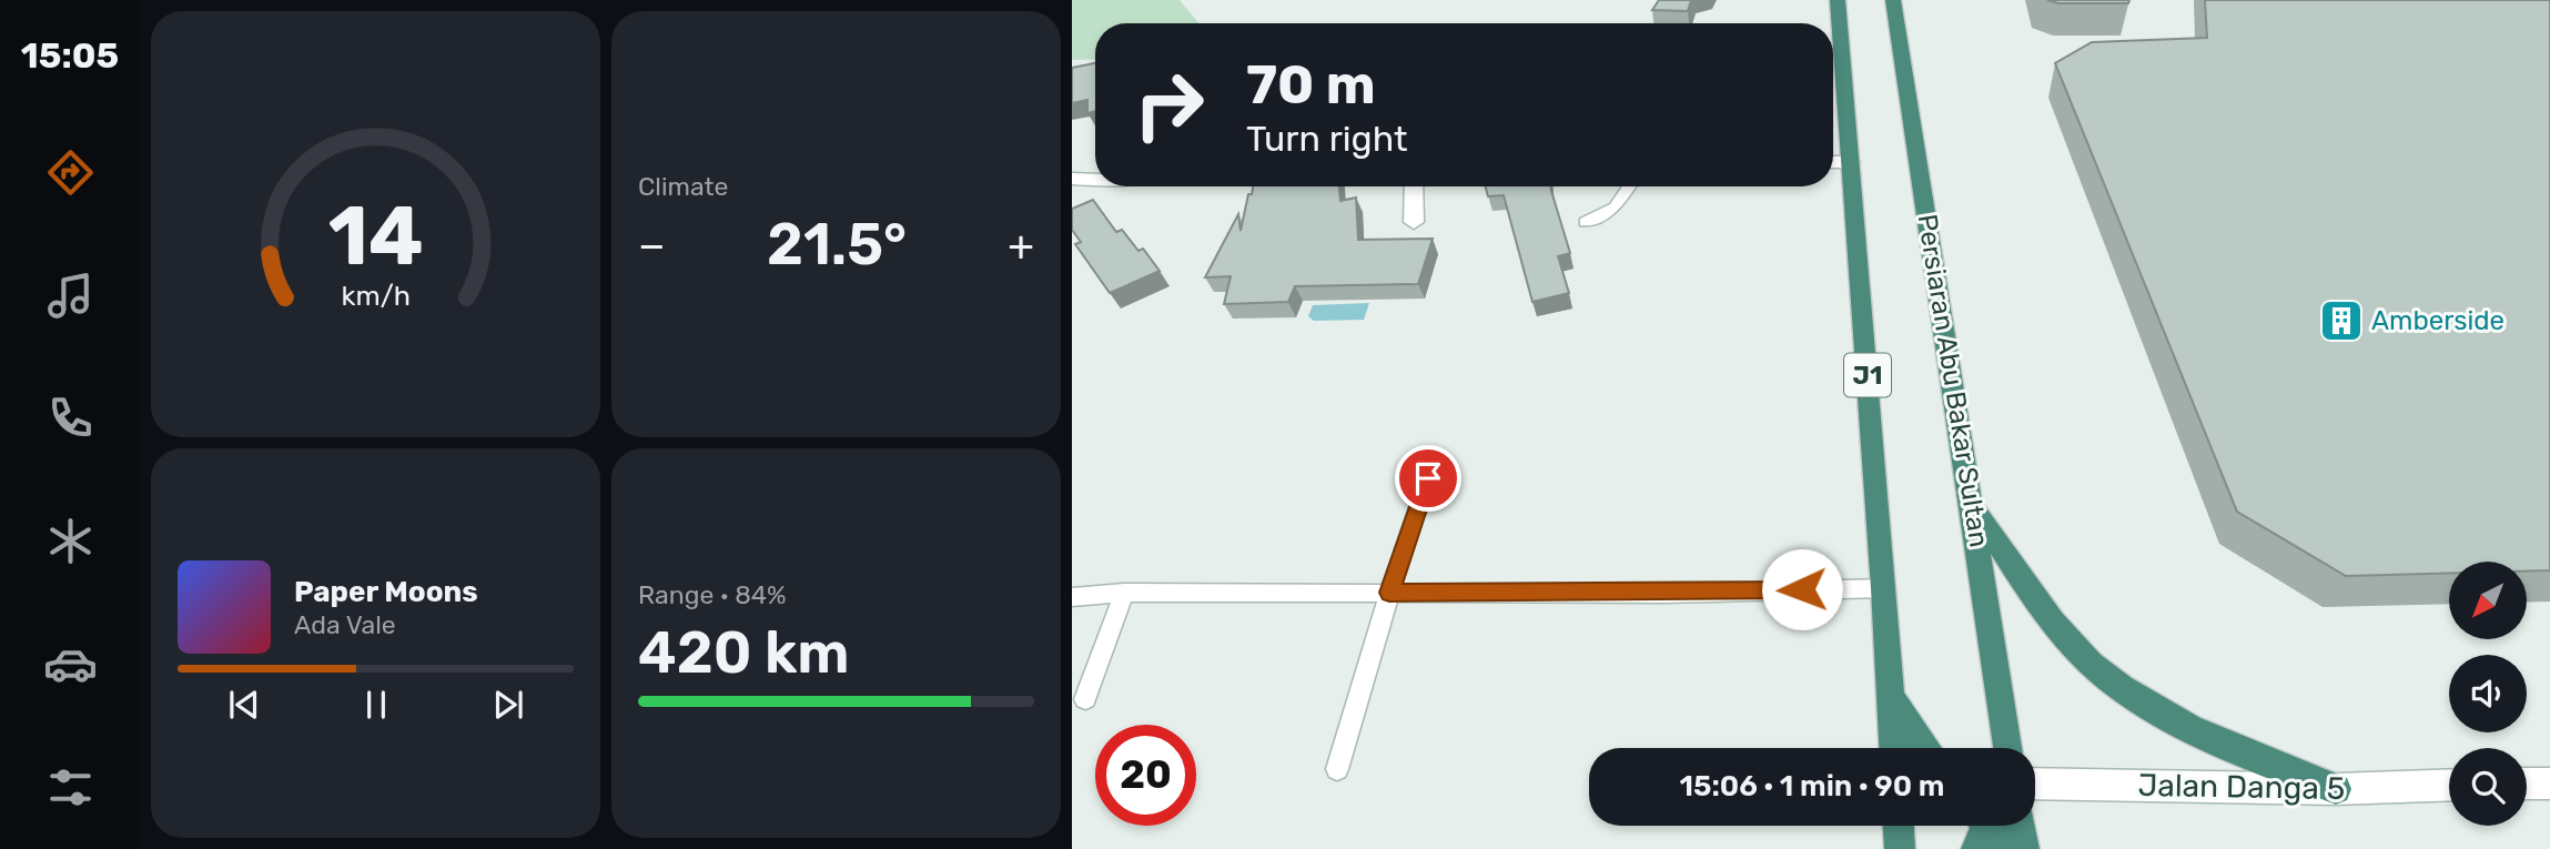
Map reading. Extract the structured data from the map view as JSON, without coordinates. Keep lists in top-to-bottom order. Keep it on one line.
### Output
{"streets":{"highway":["J1","Persiaran Abu Bakar Sultan"],"street":["Jalan Danga 5"]},"places":{"building":["Amberside"]},"north":"bottom left","page":{"tabs":"15:05","tile":["Climate",["Range · 84%","420 km"]],"turn":["70 m","Turn right"],"heat":["−","21.5°","+"],"song":["Paper Moons","Ada Vale"],"limit":"20","trip":"15:06 · 1 min · 90 m","gauge":["14","km/h"]}}
